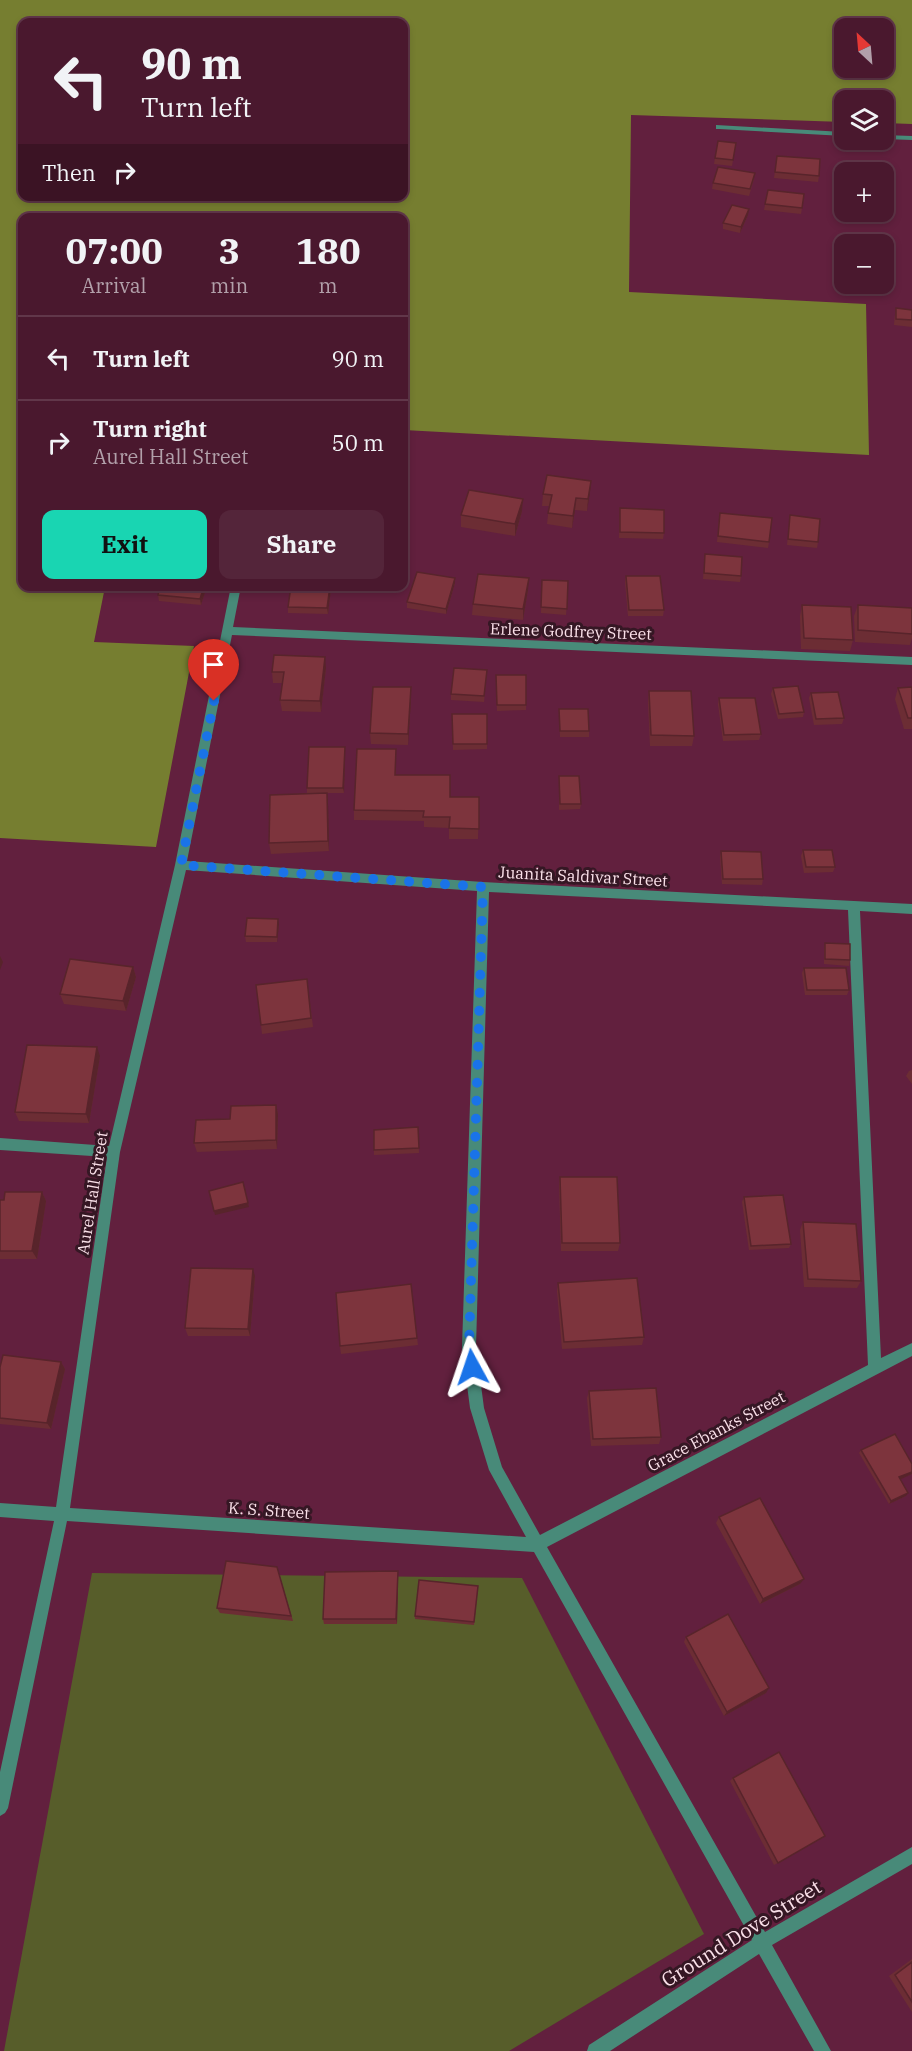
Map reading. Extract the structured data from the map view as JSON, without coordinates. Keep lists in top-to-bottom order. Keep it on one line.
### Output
{"streets":{"street":["Erlene Godfrey Street","Juanita Saldivar Street","Aurel Hall Street","Grace Ebanks Street","K. S. Street","Ground Dove Street"]},"crossings":[["Erlene Godfrey Street","Aurel Hall Street"],["Juanita Saldivar Street","Aurel Hall Street"],["Aurel Hall Street","K. S. Street"],["Grace Ebanks Street","K. S. Street"]],"north":"top left","page":{"map_buttons":["+","−"],"turn":["90 m","Turn left"],"then":"Then","eta":["07:00","Arrival","3","min","180","m"],"list":[{"name":"Turn left","value":"90 m"},{"name":"Turn right","note":"Aurel Hall Street","value":"50 m"}],"buttons":["Exit","Share"]}}
